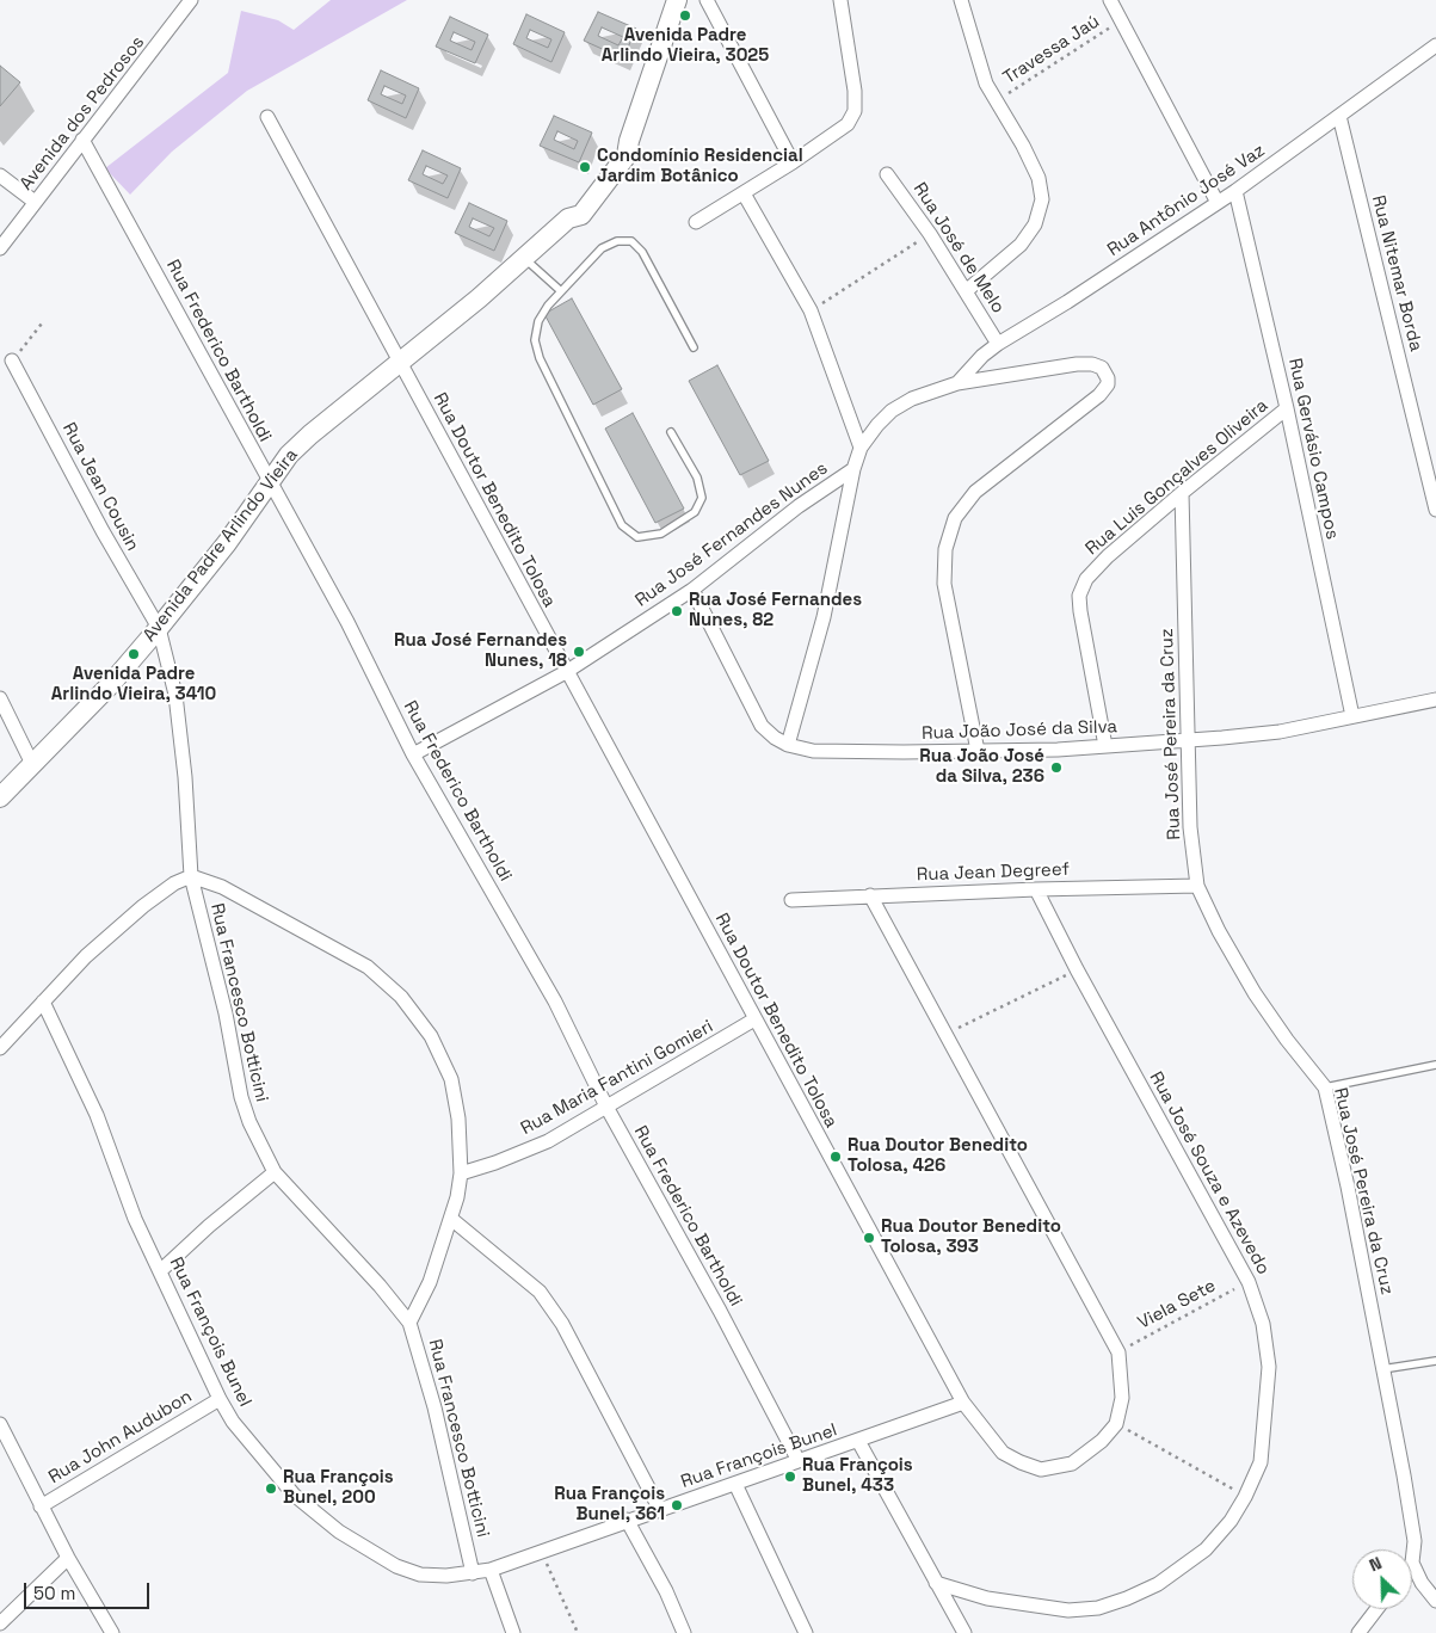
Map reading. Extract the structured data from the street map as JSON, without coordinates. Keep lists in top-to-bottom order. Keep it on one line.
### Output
{"streets":{"main road":["Avenida Padre Arlindo Vieira"],"street":["Avenida dos Pedrosos","Rua Antônio José Vaz","Rua José de Melo","Rua Nitemar Borda","Rua Frederico Bartholdi","Rua Gervásio Campos","Rua Luis Gonçalves Oliveira","Rua Jean Cousin","Rua Doutor Benedito Tolosa","Rua José Fernandes Nunes","Rua João José da Silva","Rua José Pereira da Cruz","Rua Jean Degreef","Rua Francesco Botticini","Rua Maria Fantini Gomieri","Rua José Souza e Azevedo","Rua François Bunel","Rua John Audubon"],"path":["Travessa Jaú","Viela Sete"]},"crossings":[["Avenida dos Pedrosos","Rua Frederico Bartholdi"],["Rua Antônio José Vaz","Rua José de Melo"],["Rua Antônio José Vaz","Rua Nitemar Borda"],["Rua Antônio José Vaz","Rua Gervásio Campos"],["Rua Frederico Bartholdi","Rua José Fernandes Nunes"],["Rua Frederico Bartholdi","Avenida Padre Arlindo Vieira"],["Rua Frederico Bartholdi","Rua Maria Fantini Gomieri"],["Rua Frederico Bartholdi","Rua François Bunel"],["Rua Gervásio Campos","Rua Luis Gonçalves Oliveira"],["Rua Gervásio Campos","Rua João José da Silva"],["Rua Luis Gonçalves Oliveira","Rua João José da Silva"],["Rua Luis Gonçalves Oliveira","Rua José Pereira da Cruz"],["Rua Jean Cousin","Avenida Padre Arlindo Vieira"],["Rua Jean Cousin","Rua Francesco Botticini"],["Rua Doutor Benedito Tolosa","Rua José Fernandes Nunes"],["Rua Doutor Benedito Tolosa","Avenida Padre Arlindo Vieira"],["Rua Doutor Benedito Tolosa","Rua Maria Fantini Gomieri"],["Rua Doutor Benedito Tolosa","Rua François Bunel"],["Rua José Fernandes Nunes","Rua João José da Silva"],["Avenida Padre Arlindo Vieira","Rua Francesco Botticini"],["Rua João José da Silva","Rua José Pereira da Cruz"],["Rua José Pereira da Cruz","Rua Jean Degreef"],["Rua Jean Degreef","Rua José Souza e Azevedo"],["Rua Francesco Botticini","Rua François Bunel"],["Rua José Souza e Azevedo","Viela Sete"],["Rua François Bunel","Rua John Audubon"]],"places":["Avenida Padre Arlindo Vieira, 3025","Condomínio Residencial Jardim Botânico","Rua José Fernandes Nunes, 82","Rua José Fernandes Nunes, 18","Avenida Padre Arlindo Vieira, 3410","Rua João José da Silva, 236","Rua Doutor Benedito Tolosa, 426","Rua Doutor Benedito Tolosa, 393","Rua François Bunel, 433","Rua François Bunel, 200","Rua François Bunel, 361"],"scale_bar":"50 m","north":"top left"}
